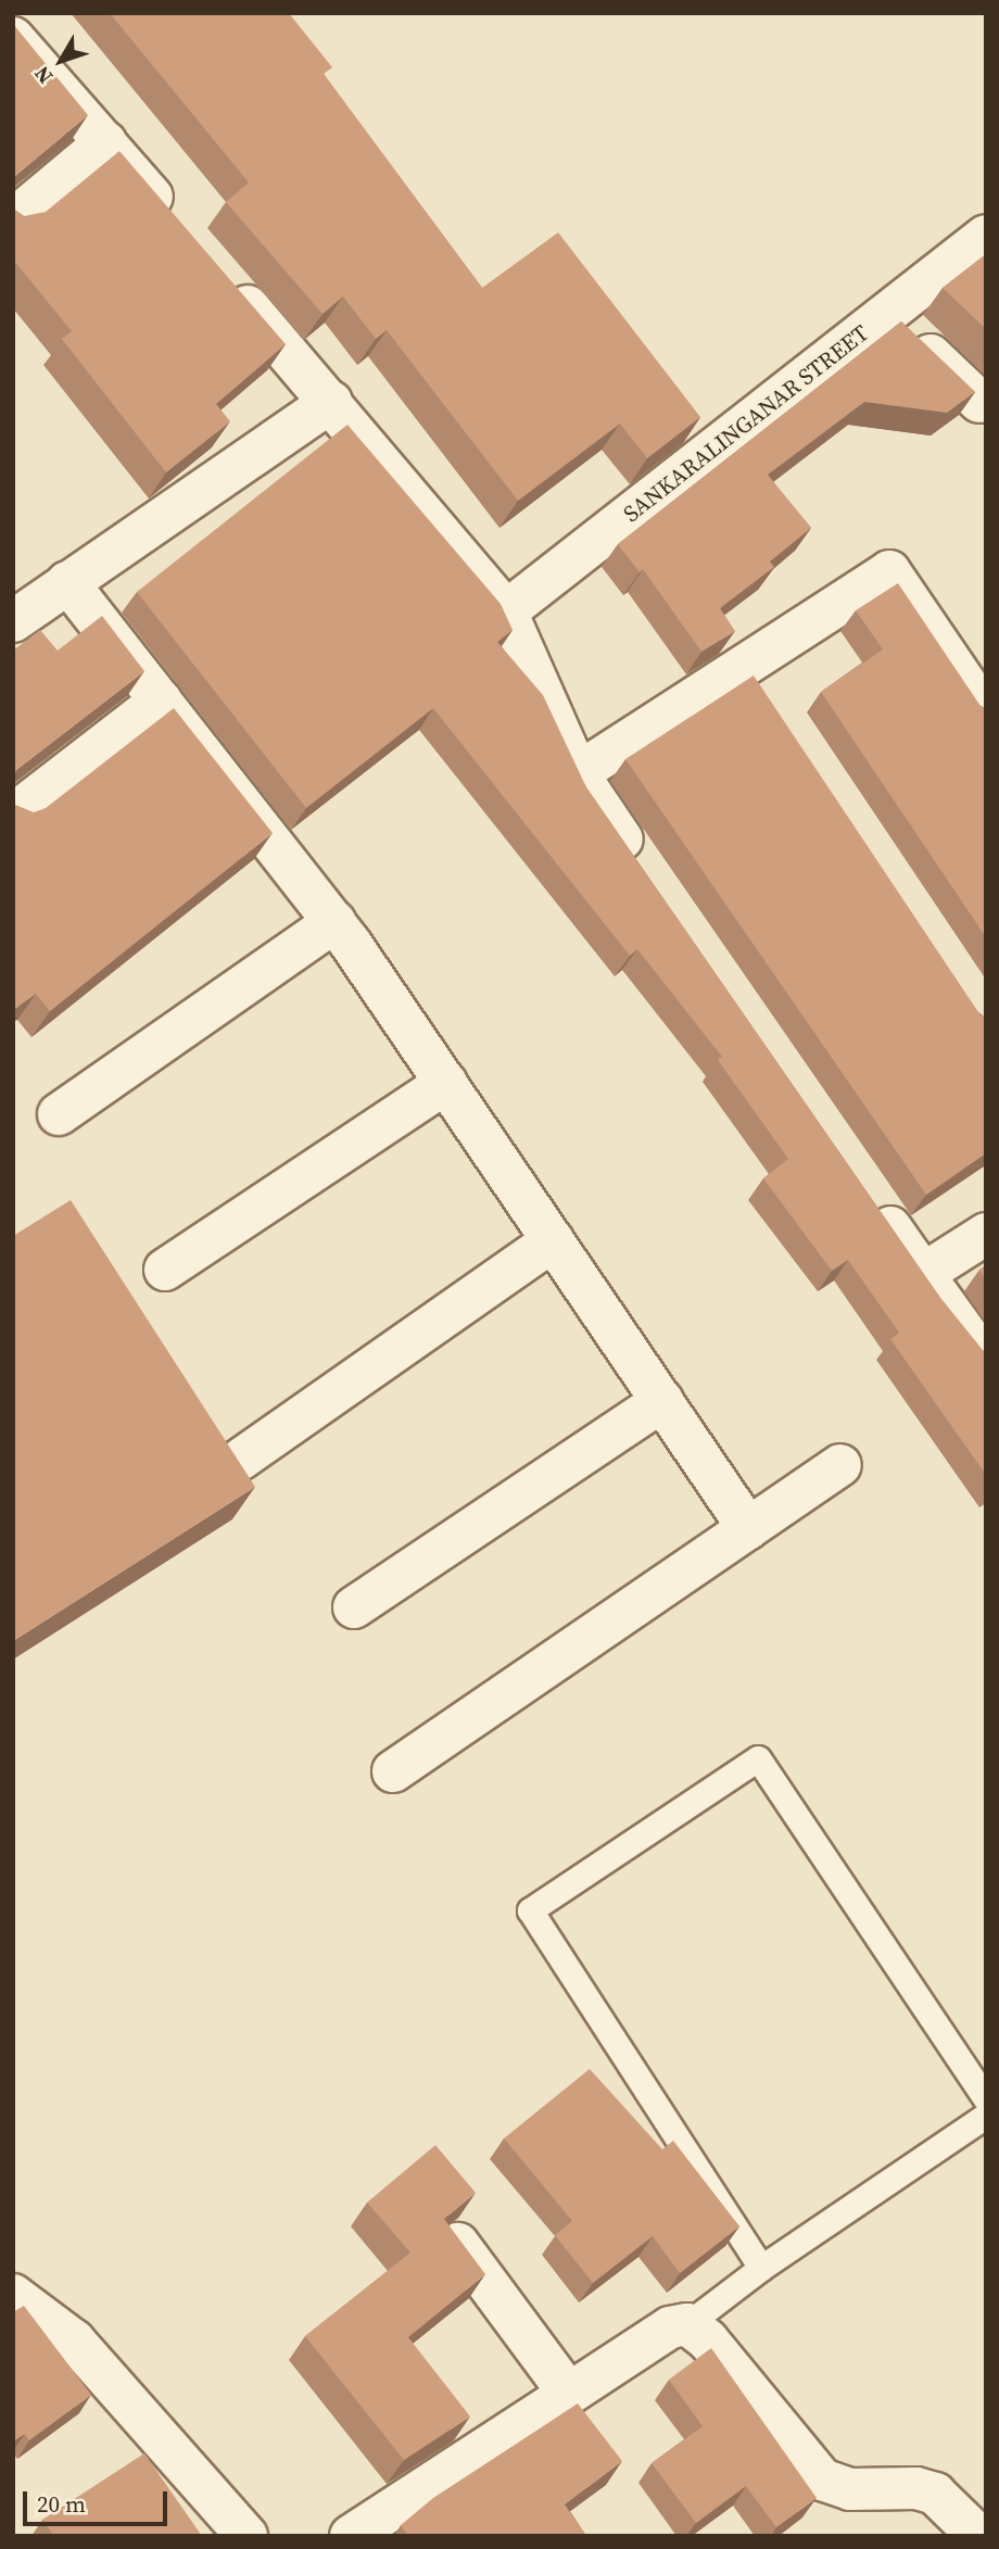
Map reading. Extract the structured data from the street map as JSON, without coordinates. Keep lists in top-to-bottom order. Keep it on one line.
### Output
{"streets":{"street":["SANKARALINGANAR STREET"]},"scale_bar":"20 m","north":"bottom left"}
